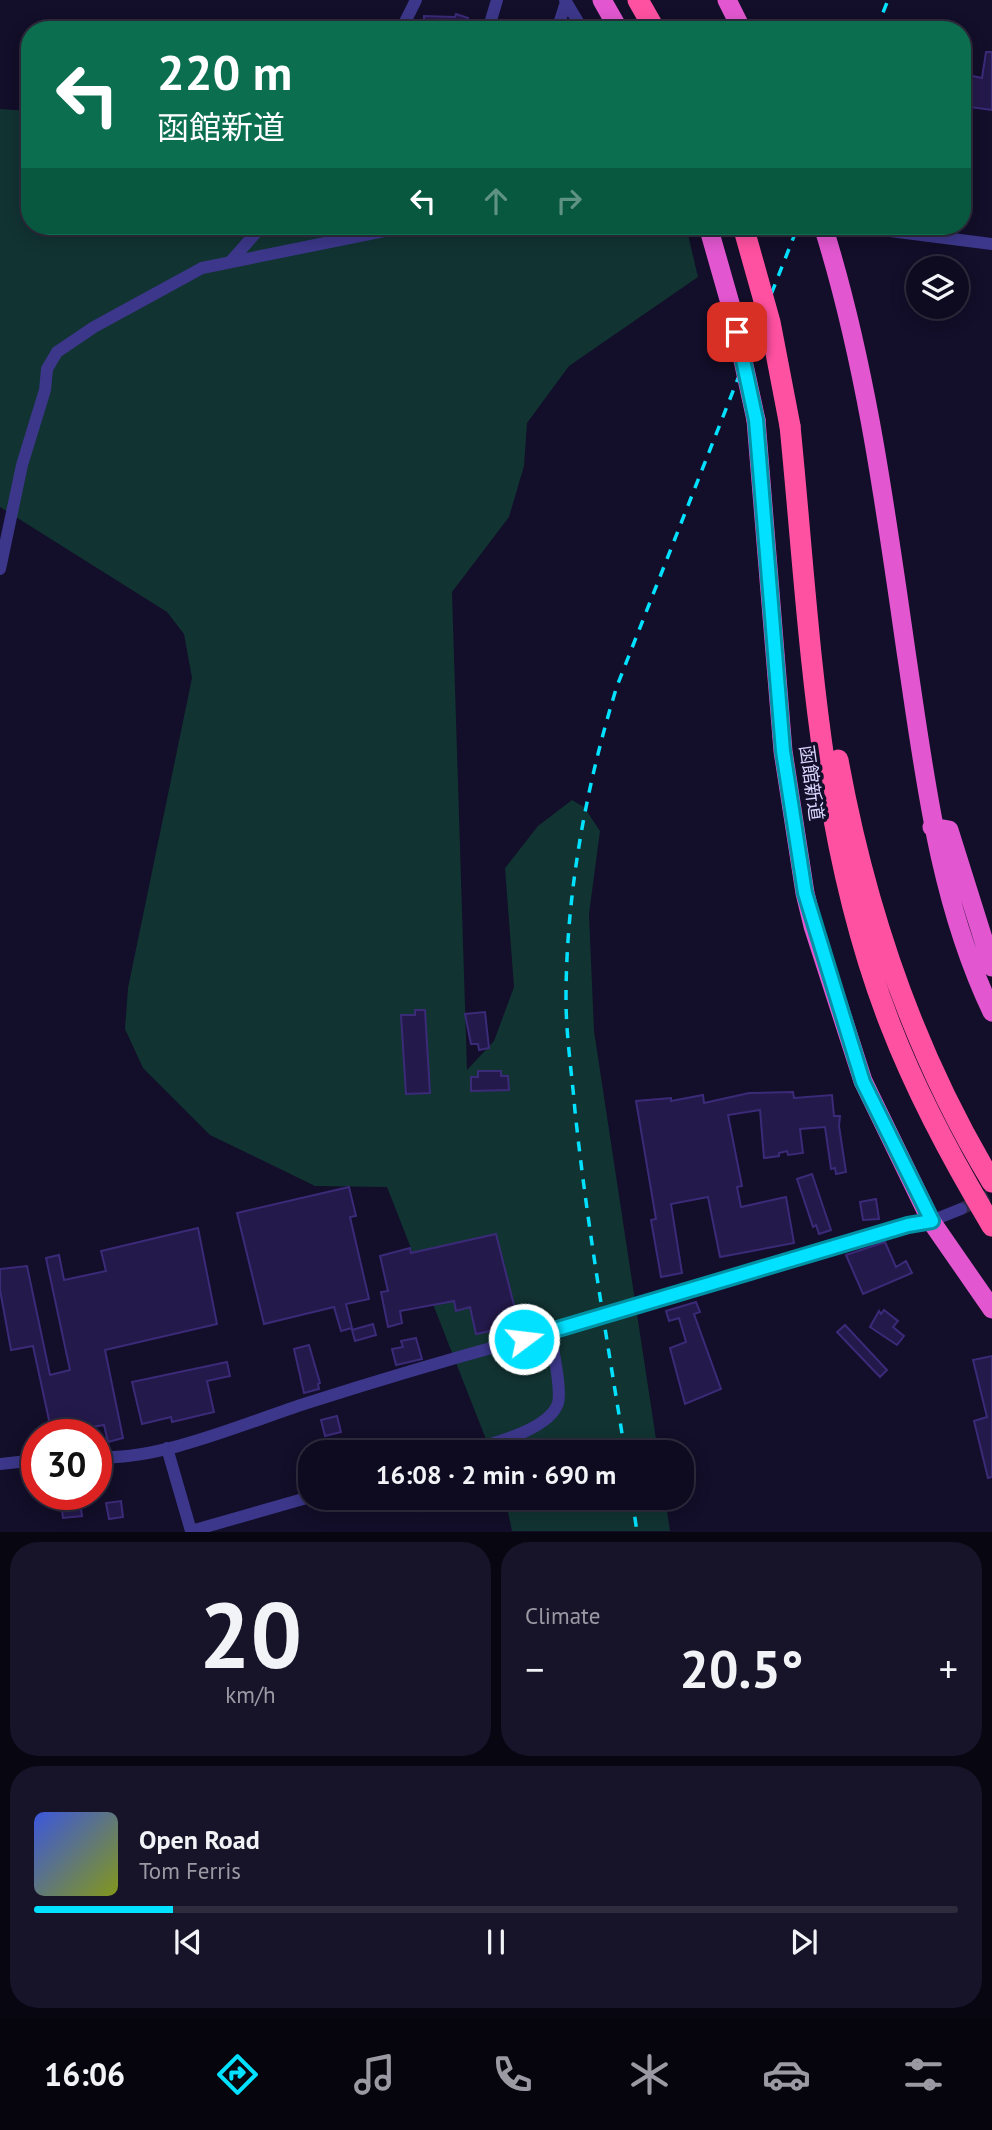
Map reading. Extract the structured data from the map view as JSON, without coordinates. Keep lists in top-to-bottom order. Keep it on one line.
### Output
{"streets":{"highway":["函館新道"]},"page":{"turn":["220 m","函館新道"],"limit":"30","trip":"16:08 · 2 min · 690 m","tile":[["20","km/h"],"Climate"],"heat":["−","20.5°","+"],"song":["Open Road","Tom Ferris"],"tabs":"16:06"}}
